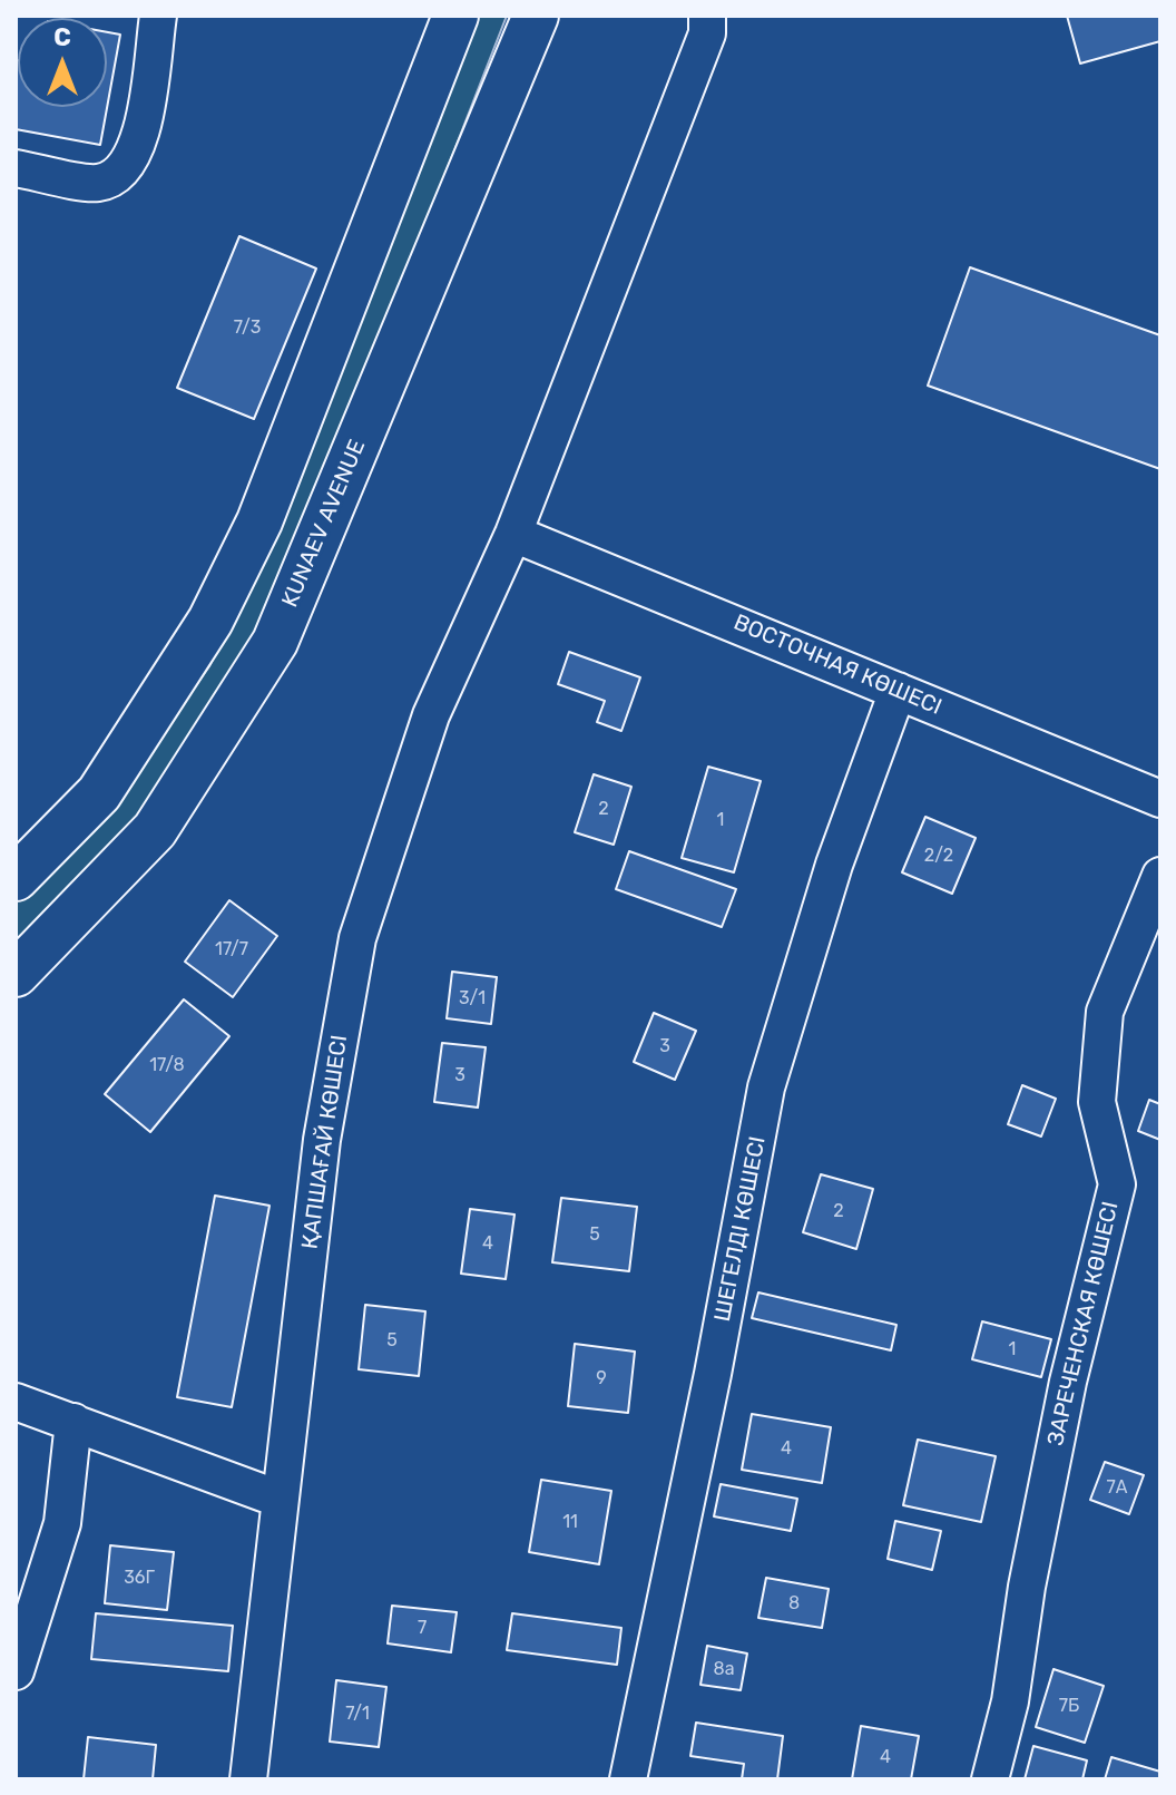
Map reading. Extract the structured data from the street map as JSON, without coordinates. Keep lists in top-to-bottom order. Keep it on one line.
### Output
{"streets":{"main road":["KUNAEV AVENUE"],"street":["ВОСТОЧНАЯ КӨШЕСІ","ҚАПШАҒАЙ КӨШЕСІ","ШЕГЕЛДІ КӨШЕСІ","ЗАРЕЧЕНСКАЯ КӨШЕСІ"]},"crossings":[["ВОСТОЧНАЯ КӨШЕСІ","ҚАПШАҒАЙ КӨШЕСІ"],["ВОСТОЧНАЯ КӨШЕСІ","ШЕГЕЛДІ КӨШЕСІ"]],"house_numbers":["7/3","2","1","2/2","17/7","3/1","3","17/8","3","2","5","4","5","1","9","4","7А","11","36Г","8","7","8а","7Б","7/1","4"],"north":"top"}
